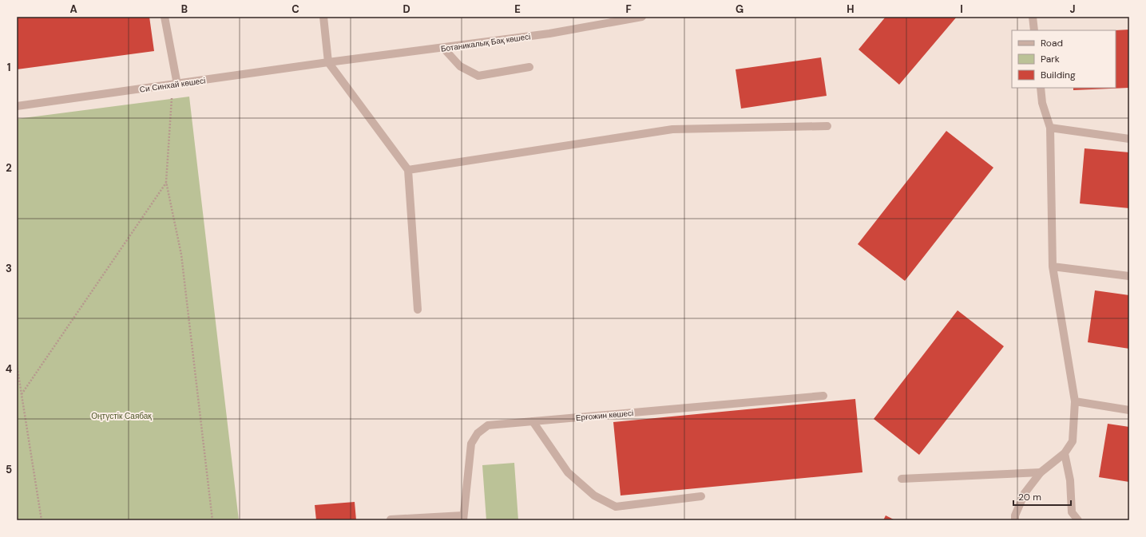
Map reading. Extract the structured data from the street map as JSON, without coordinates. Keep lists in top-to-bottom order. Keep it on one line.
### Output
{"streets":{"street":["Ботаникалық Бақ көшесі","Си Синхай көшесі","Ерғожин көшесі"]},"crossings":[["Ботаникалық Бақ көшесі","Си Синхай көшесі"]],"parks":["Оңтүстік Саябақ"],"legend":["Road","Park","Building"],"scale_bar":"20 m","grid":{"columns":["A","B","C","D","E","F","G","H","I","J"],"rows":["1","2","3","4","5"]}}
